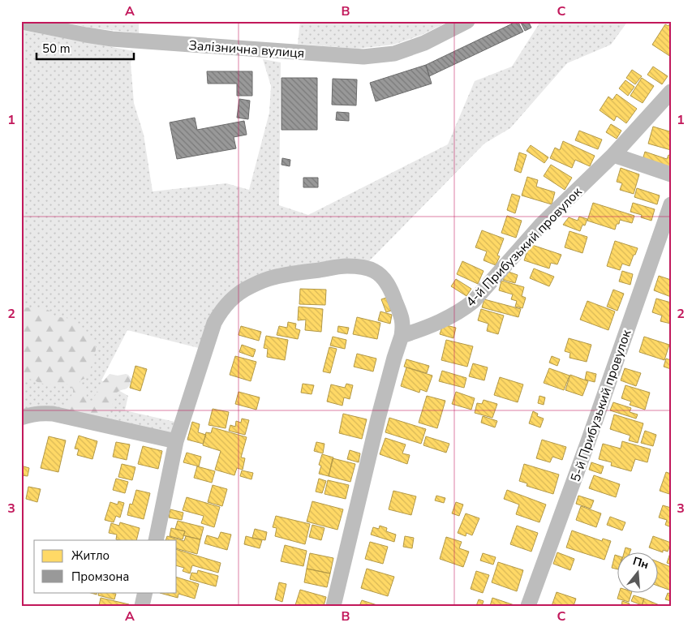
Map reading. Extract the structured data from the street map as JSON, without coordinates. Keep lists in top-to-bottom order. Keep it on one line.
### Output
{"streets":{"street":["Залізнична вулиця","4-й Прибузький провулок","5-й Прибузький провулок"]},"legend":["Житло","Промзона"],"scale_bar":"50 m","north":"top","grid":{"columns":["A","B","C"],"rows":["1","2","3"]}}
